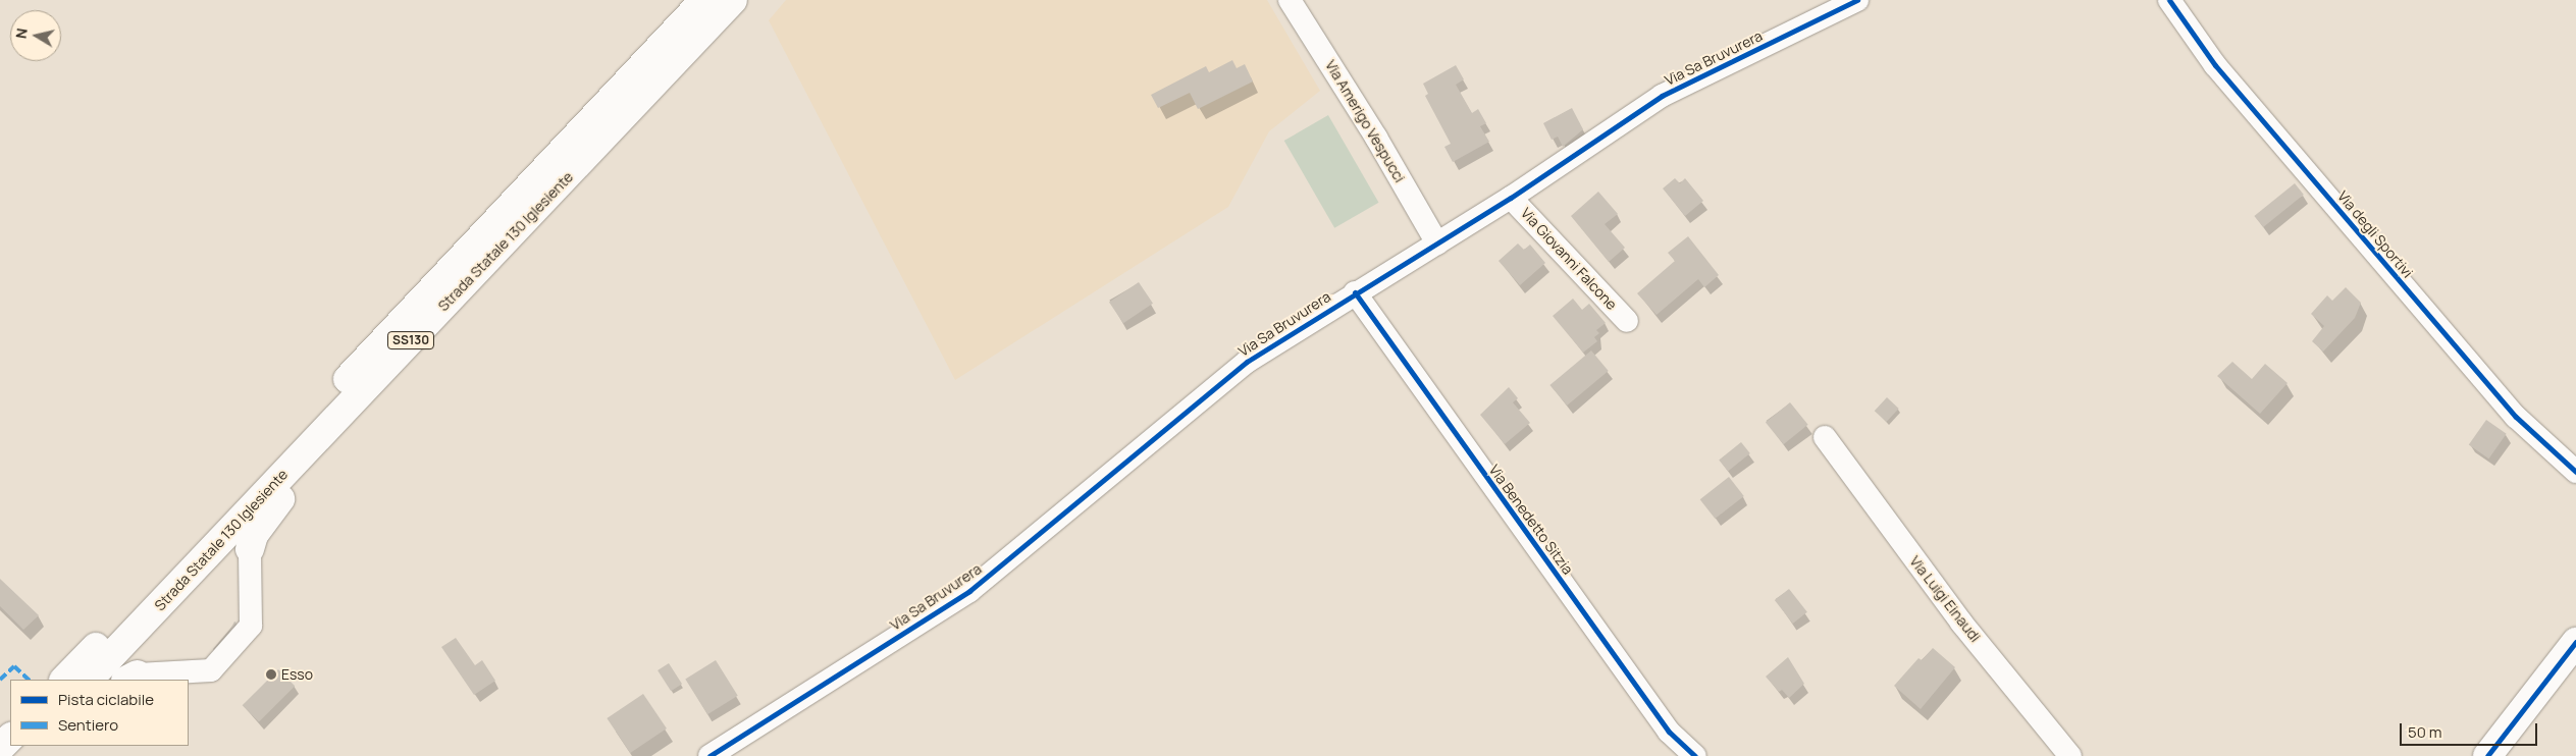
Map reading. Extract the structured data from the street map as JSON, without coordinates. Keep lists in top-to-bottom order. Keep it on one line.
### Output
{"streets":{"main road":["Strada Statale 130 Iglesiente","SS130"],"street":["Via Sa Bruvurera","Via Amerigo Vespucci","Via degli Sportivi","Via Giovanni Falcone","Via Benedetto Sitzia","Via Luigi Einaudi"]},"crossings":[["Via Sa Bruvurera","Via Amerigo Vespucci"],["Via Sa Bruvurera","Via Giovanni Falcone"],["Via Sa Bruvurera","Via Benedetto Sitzia"]],"places":["Esso"],"legend":["Pista ciclabile","Sentiero"],"scale_bar":"50 m","north":"left"}
